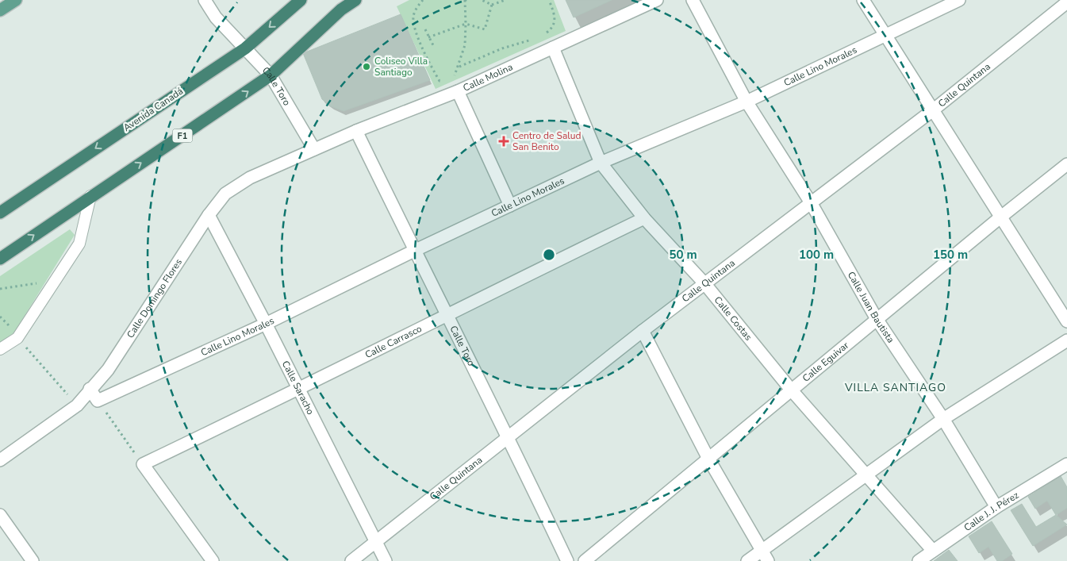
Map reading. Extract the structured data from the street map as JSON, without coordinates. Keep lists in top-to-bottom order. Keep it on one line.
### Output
{"streets":{"highway":["Avenida Canadá","F1"],"street":["Calle Lino Morales","Calle Molina","Calle Quintana","Calle Toro","Calle Domingo Flores","Calle Juan Bautista","Calle Costas","Calle Carrasco","Calle Eguivar","Calle Saracho","Calle J. J. Pérez"]},"crossings":[["Calle Lino Morales","Calle Toro"],["Calle Lino Morales","Calle Juan Bautista"],["Calle Lino Morales","Calle Costas"],["Calle Lino Morales","Calle Saracho"],["Calle Molina","Calle Toro"],["Calle Molina","Calle Domingo Flores"],["Calle Molina","Calle Costas"],["Calle Quintana","Calle Toro"],["Calle Quintana","Calle Juan Bautista"],["Calle Quintana","Calle Costas"],["Calle Quintana","Calle Saracho"],["Calle Toro","Avenida Canadá"],["Calle Toro","F1"],["Calle Toro","Calle Domingo Flores"],["Calle Toro","Calle Carrasco"],["Calle Domingo Flores","Calle Saracho"],["Calle Juan Bautista","Calle Eguivar"],["Calle Juan Bautista","Calle J. J. Pérez"],["Calle Costas","Calle Carrasco"],["Calle Costas","Calle Eguivar"],["Calle Costas","Calle J. J. Pérez"],["Calle Carrasco","Calle Saracho"]],"districts":["VILLA SANTIAGO"],"places":{"other":["Coliseo Villa Santiago"],"health":["Centro de Salud San Benito"]},"rings":["50 m","100 m","150 m"]}
